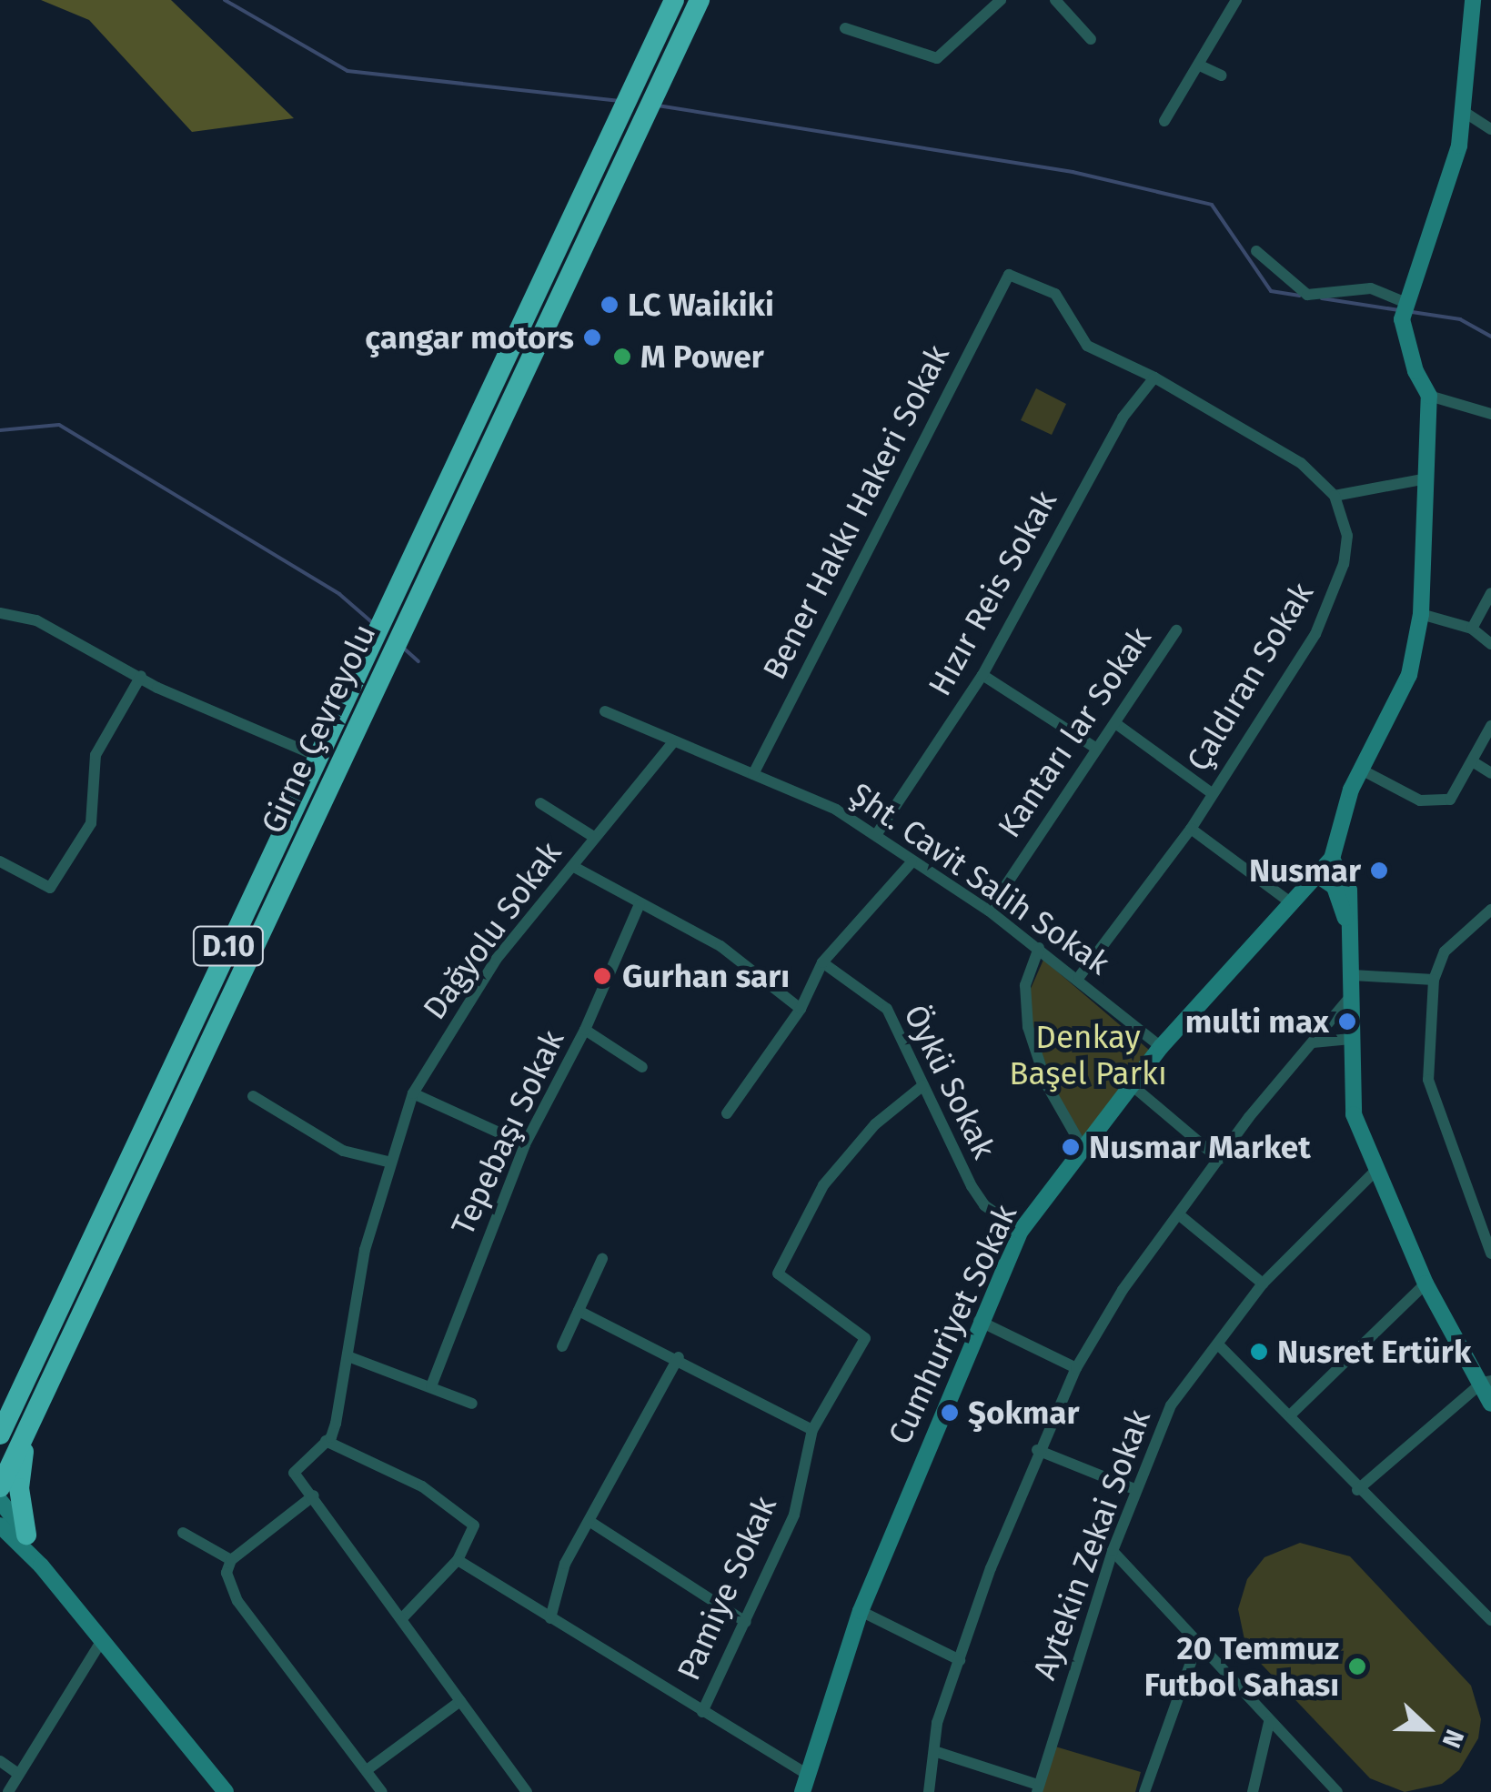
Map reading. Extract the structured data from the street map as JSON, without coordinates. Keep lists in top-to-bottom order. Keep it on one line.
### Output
{"streets":{"highway":["Girne Çevreyolu","D.10"],"street":["Bener Hakkı Hakeri Sokak","Hızır Reis Sokak","Çaldıran Sokak","Kantarı lar Sokak","Şht. Cavit Salih Sokak","Dağyolu Sokak","Öykü Sokak","Tepebaşı Sokak","Cumhuriyet Sokak","Aytekin Zekai Sokak","Pamiye Sokak"]},"crossings":[["Bener Hakkı Hakeri Sokak","Hızır Reis Sokak"],["Bener Hakkı Hakeri Sokak","Şht. Cavit Salih Sokak"],["Hızır Reis Sokak","Şht. Cavit Salih Sokak"],["Çaldıran Sokak","Şht. Cavit Salih Sokak"],["Kantarı lar Sokak","Şht. Cavit Salih Sokak"],["Şht. Cavit Salih Sokak","Dağyolu Sokak"],["Şht. Cavit Salih Sokak","Cumhuriyet Sokak"],["Öykü Sokak","Cumhuriyet Sokak"],["Öykü Sokak","Pamiye Sokak"]],"parks":["Denkay Başel Parkı"],"places":["LC Waikiki","çangar motors","M Power","Nusmar","Gurhan sarı","multi max","Nusmar Market","Nusret Ertürk","Şokmar","20 Temmuz Futbol Sahası"],"north":"right"}
